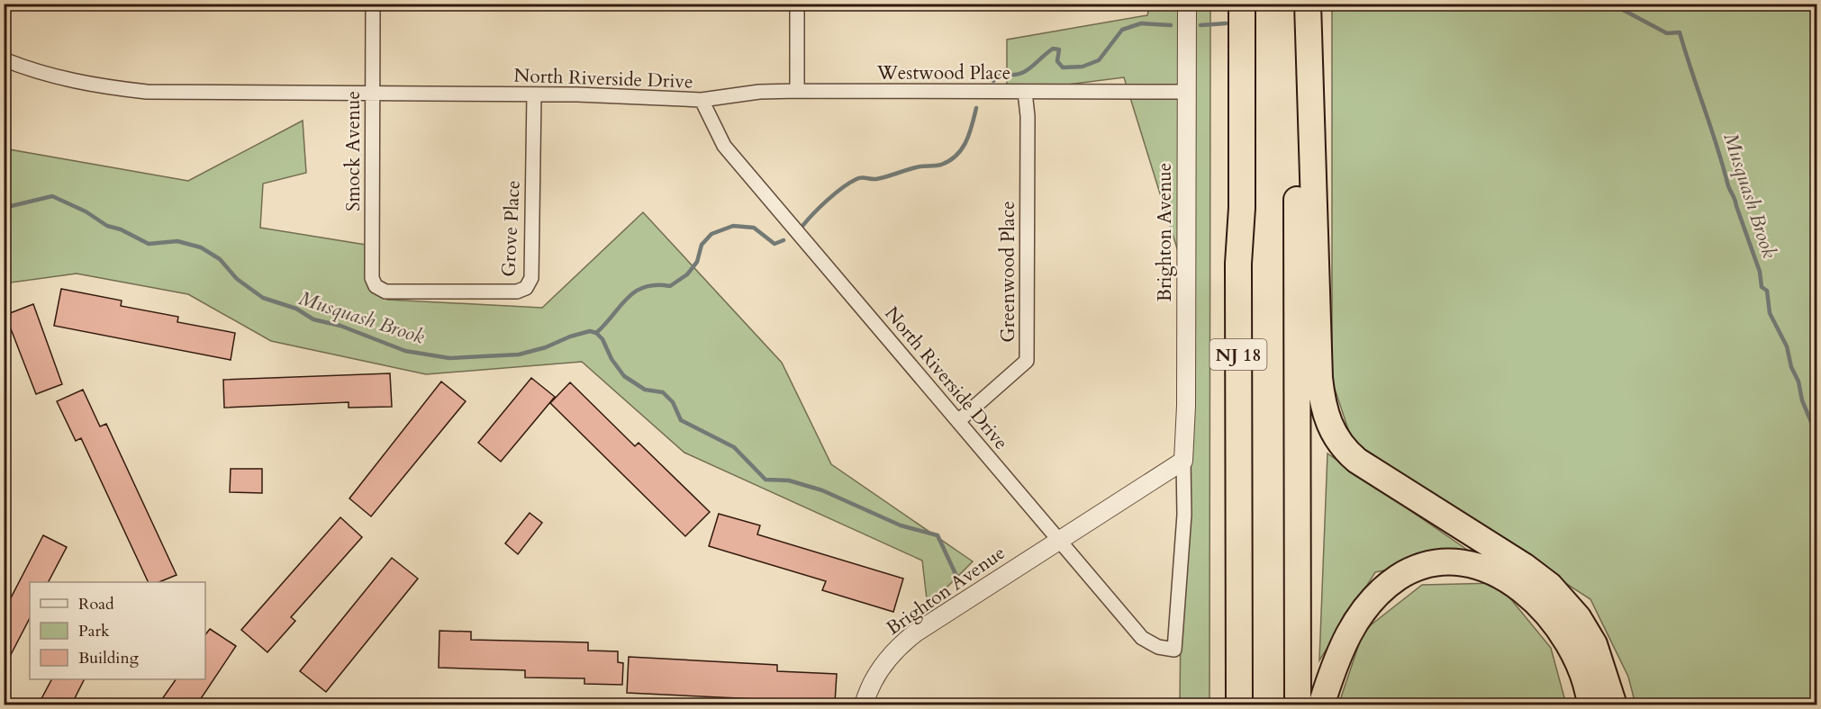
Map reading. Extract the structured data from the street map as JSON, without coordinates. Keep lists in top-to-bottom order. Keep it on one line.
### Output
{"streets":{"highway":["NJ 18"],"street":["Westwood Place","North Riverside Drive","Smock Avenue","Grove Place","Brighton Avenue","Greenwood Place"]},"crossings":[["Westwood Place","North Riverside Drive"],["Westwood Place","Brighton Avenue"],["Westwood Place","Greenwood Place"],["North Riverside Drive","Smock Avenue"],["North Riverside Drive","Grove Place"],["North Riverside Drive","Brighton Avenue"],["North Riverside Drive","Greenwood Place"],["Smock Avenue","Grove Place"]],"water":["Musquash Brook"],"legend":["Road","Park","Building"]}
